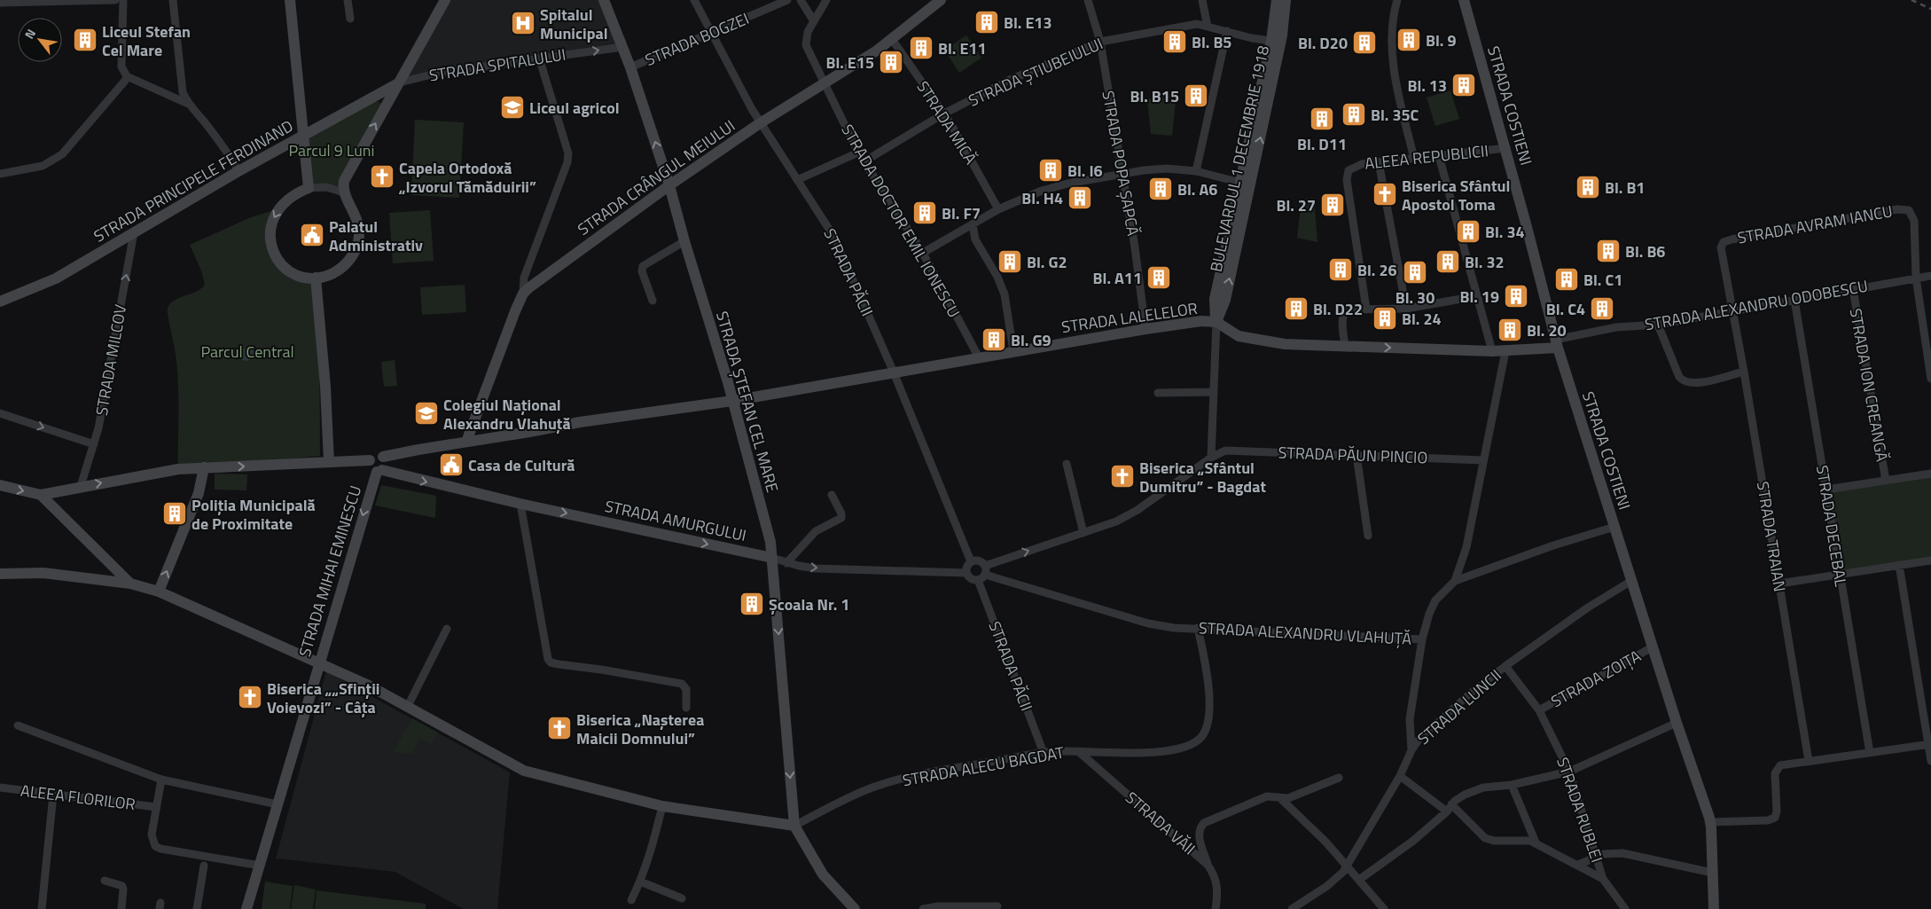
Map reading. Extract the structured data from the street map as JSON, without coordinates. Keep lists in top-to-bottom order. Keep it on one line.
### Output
{"streets":{"street":["STRADA BOGZEI","STRADA SPITALULUI","STRADA ȘTIUBEIULUI","STRADA COSTIENI","STRADA MICĂ","ALEEA REPUBLICII","BULEVARDUL 1 DECEMBRIE 1918","STRADA POPA ȘAPCĂ","STRADA CRÂNGUL MEIULUI","STRADA PRINCIPELE FERDINAND","STRADA DOCTOR EMIL IONESCU","STRADA AVRAM IANCU","STRADA PĂCII","STRADA ALEXANDRU ODOBESCU","STRADA LALELELOR","STRADA MILCOV","STRADA ION CREANGĂ","STRADA ȘTEFAN CEL MARE","STRADA PĂUN PINCIO","STRADA AMURGULUI","STRADA DECEBAL","STRADA TRAIAN","STRADA MIHAI EMINESCU","STRADA ALEXANDRU VLAHUȚĂ","STRADA ZOIȚA","STRADA LUNCII","STRADA ALECU BAGDAT","ALEEA FLORILOR","STRADA RUBLEI","STRADA VĂII"]},"crossings":[["STRADA BOGZEI","STRADA PĂCII"],["STRADA BOGZEI","STRADA ȘTEFAN CEL MARE"],["STRADA SPITALULUI","STRADA PRINCIPELE FERDINAND"],["STRADA SPITALULUI","STRADA ȘTEFAN CEL MARE"],["STRADA ȘTIUBEIULUI","STRADA MICĂ"],["STRADA ȘTIUBEIULUI","BULEVARDUL 1 DECEMBRIE 1918"],["STRADA ȘTIUBEIULUI","STRADA POPA ȘAPCĂ"],["STRADA ȘTIUBEIULUI","STRADA DOCTOR EMIL IONESCU"],["STRADA COSTIENI","ALEEA REPUBLICII"],["STRADA COSTIENI","STRADA ALEXANDRU ODOBESCU"],["STRADA COSTIENI","STRADA LALELELOR"],["STRADA COSTIENI","STRADA ALEXANDRU VLAHUȚĂ"],["STRADA COSTIENI","STRADA ZOIȚA"],["STRADA COSTIENI","STRADA LUNCII"],["STRADA MICĂ","STRADA CRÂNGUL MEIULUI"],["BULEVARDUL 1 DECEMBRIE 1918","STRADA LALELELOR"],["BULEVARDUL 1 DECEMBRIE 1918","STRADA PĂUN PINCIO"],["STRADA POPA ȘAPCĂ","STRADA LALELELOR"],["STRADA CRÂNGUL MEIULUI","STRADA DOCTOR EMIL IONESCU"],["STRADA CRÂNGUL MEIULUI","STRADA PĂCII"],["STRADA CRÂNGUL MEIULUI","STRADA LALELELOR"],["STRADA CRÂNGUL MEIULUI","STRADA ȘTEFAN CEL MARE"],["STRADA PRINCIPELE FERDINAND","STRADA MILCOV"],["STRADA DOCTOR EMIL IONESCU","STRADA LALELELOR"],["STRADA AVRAM IANCU","STRADA ALEXANDRU ODOBESCU"],["STRADA AVRAM IANCU","STRADA TRAIAN"],["STRADA PĂCII","STRADA LALELELOR"],["STRADA PĂCII","STRADA PĂUN PINCIO"],["STRADA PĂCII","STRADA AMURGULUI"],["STRADA PĂCII","STRADA ALEXANDRU VLAHUȚĂ"],["STRADA PĂCII","STRADA ALECU BAGDAT"],["STRADA ALEXANDRU ODOBESCU","STRADA LALELELOR"],["STRADA ALEXANDRU ODOBESCU","STRADA ION CREANGĂ"],["STRADA ALEXANDRU ODOBESCU","STRADA DECEBAL"],["STRADA ALEXANDRU ODOBESCU","STRADA TRAIAN"],["STRADA LALELELOR","STRADA ȘTEFAN CEL MARE"],["STRADA LALELELOR","STRADA AMURGULUI"],["STRADA LALELELOR","STRADA MIHAI EMINESCU"],["STRADA ȘTEFAN CEL MARE","STRADA AMURGULUI"],["STRADA ȘTEFAN CEL MARE","STRADA ALECU BAGDAT"],["STRADA PĂUN PINCIO","STRADA AMURGULUI"],["STRADA PĂUN PINCIO","STRADA ALEXANDRU VLAHUȚĂ"],["STRADA AMURGULUI","STRADA MIHAI EMINESCU"],["STRADA AMURGULUI","STRADA ALEXANDRU VLAHUȚĂ"],["STRADA ALEXANDRU VLAHUȚĂ","STRADA ALECU BAGDAT"],["STRADA ZOIȚA","STRADA RUBLEI"],["STRADA LUNCII","STRADA RUBLEI"],["STRADA ALECU BAGDAT","STRADA VĂII"]],"one_way":["STRADA SPITALULUI","STRADA MILCOV","STRADA AMURGULUI","STRADA MIHAI EMINESCU"],"parks":["Parcul 9 Luni","Parcul Central"],"places":{"building":["Bl. E13","Liceul Stefan Cel Mare","Bl. 9","Bl. B5","Bl. D20","Bl. E11","Bl. E15","Bl. 13","Bl. B15","Bl. 35C","Bl. D11","Bl. I6","Bl. B1","Bl. A6","Bl. H4","Bl. 27","Bl. F7","Bl. 34","Bl. B6","Bl. G2","Bl. 32","Bl. 26","Bl. 30","Bl. A11","Bl. C1","Bl. 19","Bl. D22","Bl. C4","Bl. 24","Bl. 20","Bl. G9","Poliția Municipală de Proximitate","Școala Nr. 1"],"hospital":["Spitalul Municipal"],"school or university":["Liceul agricol","Colegiul Național Alexandru Vlahuță"],"church":["Capela Ortodoxă „Izvorul Tămăduirii”","Biserica Sfântul Apostol Toma","Biserica „Sfântul Dumitru” - Bagdat","Biserica „„Sfinții Voievozi” - Câța","Biserica „Nașterea Maicii Domnului”"],"public building":["Palatul Administrativ","Casa de Cultură"]},"north":"top left"}
